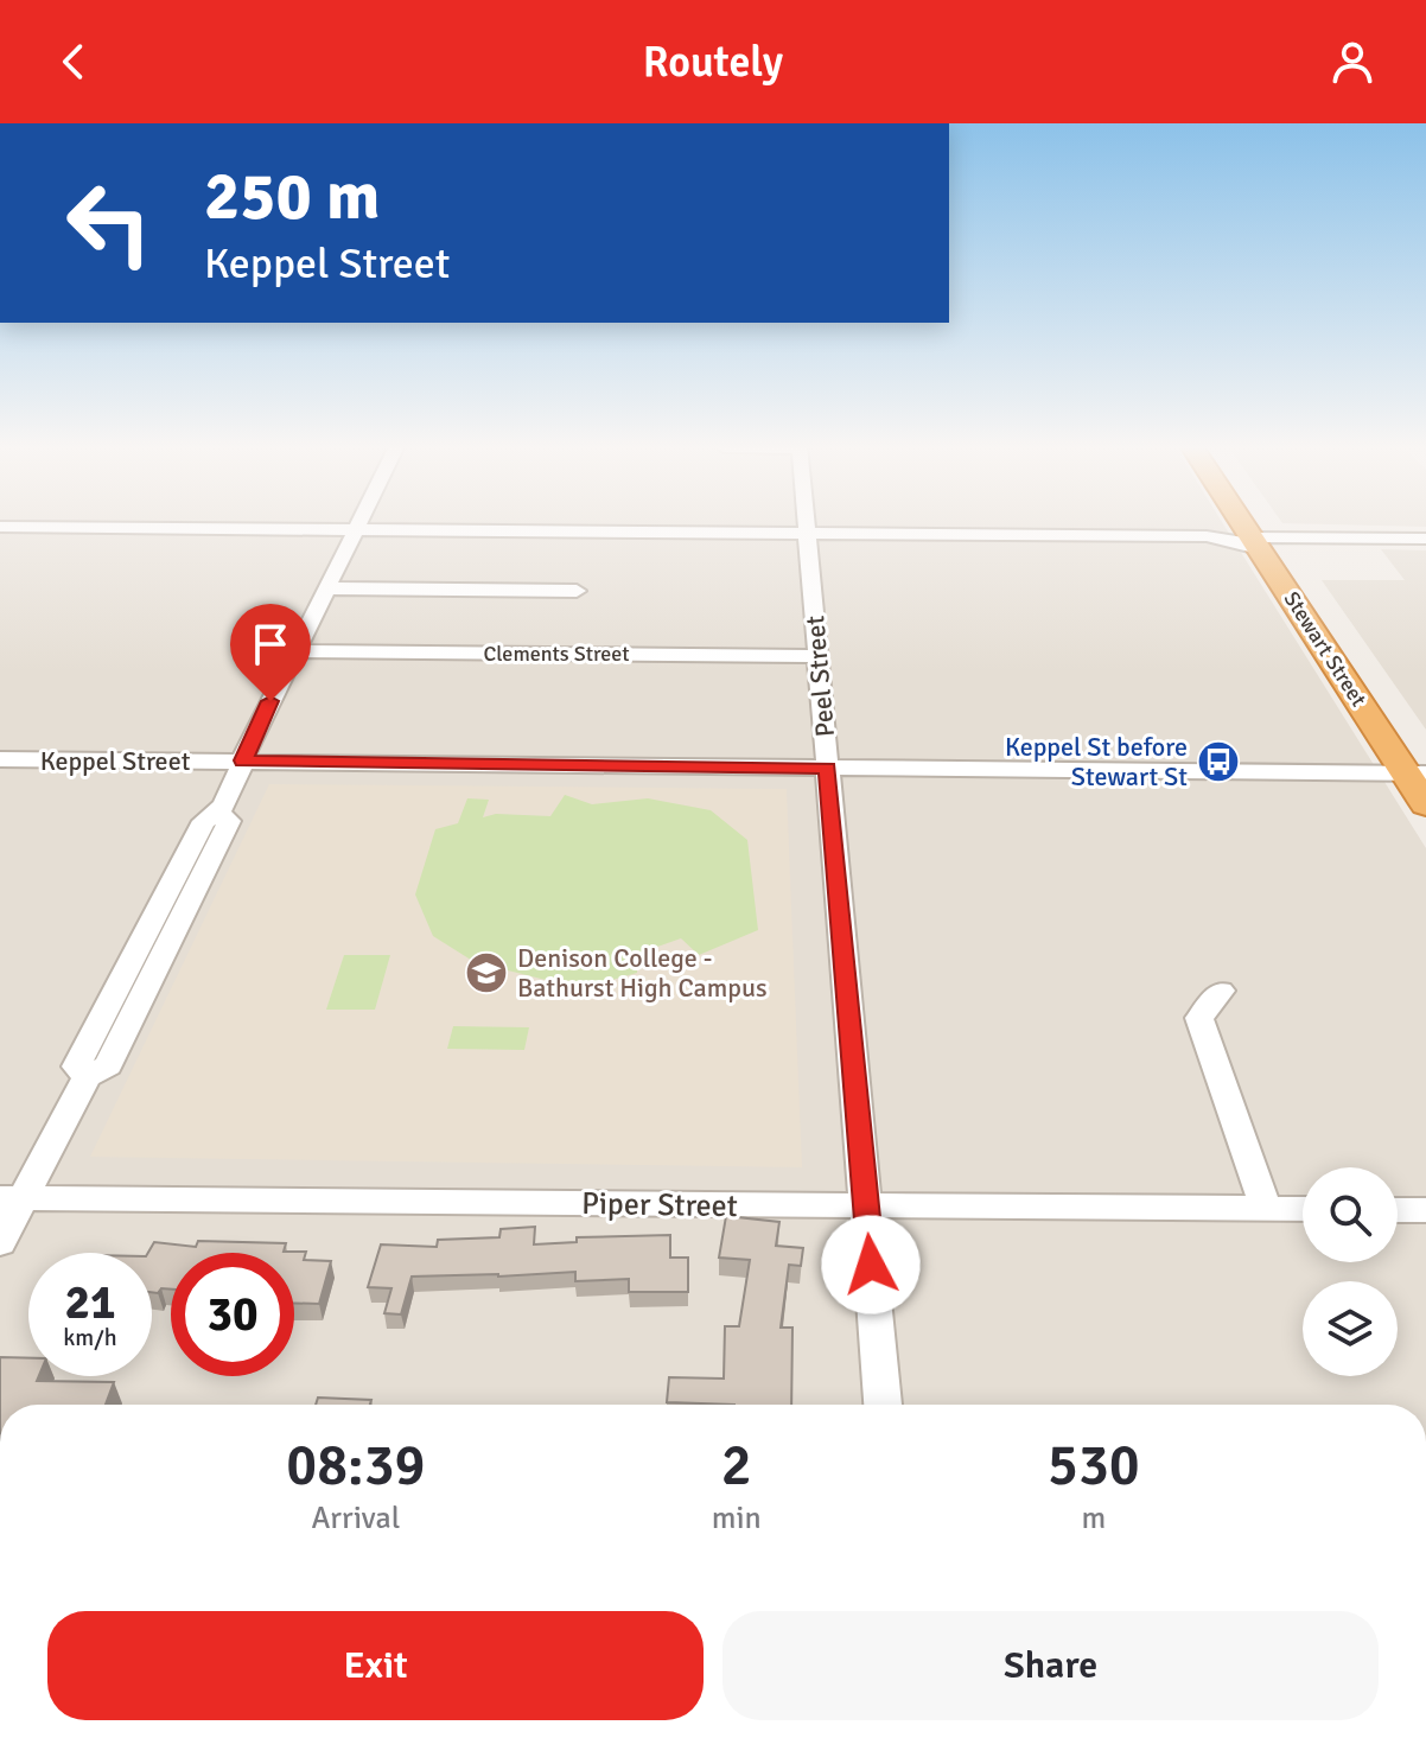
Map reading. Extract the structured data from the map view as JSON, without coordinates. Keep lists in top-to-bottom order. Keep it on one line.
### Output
{"streets":{"highway":["Stewart Street"],"street":["Clements Street","Peel Street","Keppel Street","Piper Street"]},"crossings":[["Stewart Street","Keppel Street"],["Clements Street","Peel Street"],["Peel Street","Keppel Street"],["Peel Street","Piper Street"]],"places":{"bus stop":["Keppel St before Stewart St"],"school or university":["Denison College - Bathurst High Campus"]},"page":{"header":"Routely","turn":["250 m","Keppel Street"],"speed":"21 km/h","limit":"30","eta":["08:39","Arrival","2","min","530","m"],"buttons":["Exit","Share"]}}
